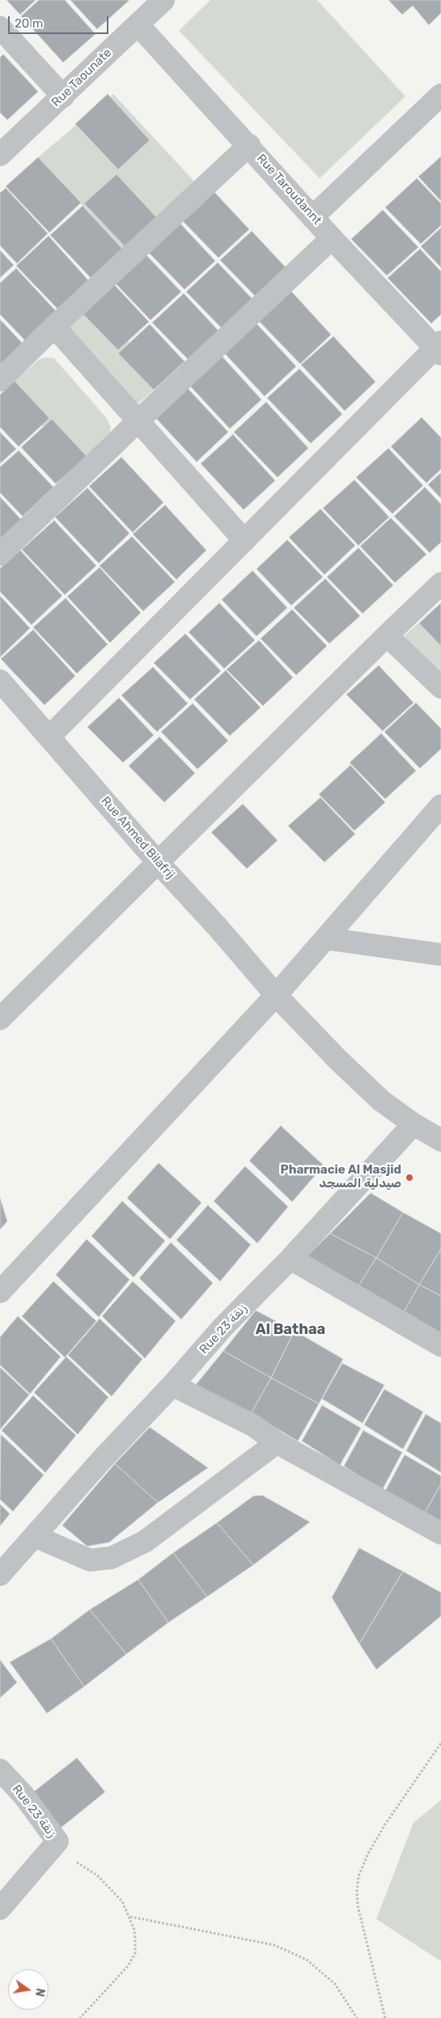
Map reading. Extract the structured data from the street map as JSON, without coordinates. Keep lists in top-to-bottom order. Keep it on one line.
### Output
{"streets":{"street":["Rue Taounate","Rue Taroudannt","Rue Ahmed Bilafrij","Rue 23 زنقة"]},"crossings":[["Rue Taounate","Rue Taroudannt"],["Rue Ahmed Bilafrij","Rue 23 زنقة"]],"districts":["Al Bathaa"],"places":["Pharmacie Al Masjid صيدلية المسجد"],"scale_bar":"20 m","north":"right"}
